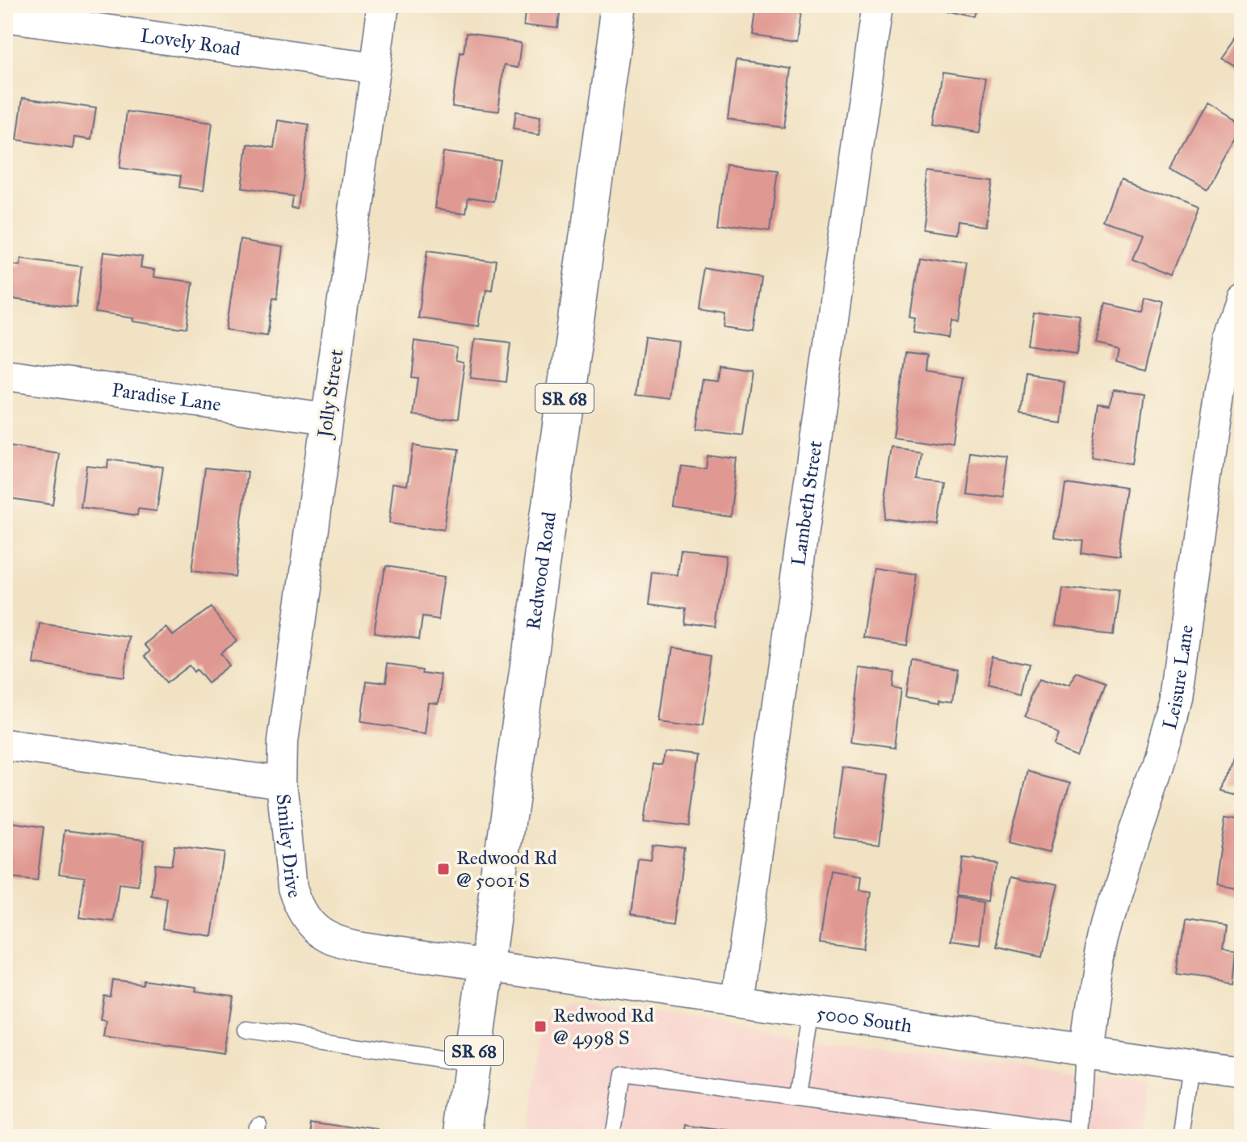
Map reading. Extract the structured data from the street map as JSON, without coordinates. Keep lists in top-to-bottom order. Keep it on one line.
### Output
{"streets":{"main road":["SR 68","Redwood Road"],"street":["Lovely Road","Jolly Street","Paradise Lane","Lambeth Street","Leisure Lane","Smiley Drive","5000 South"]},"crossings":[["Lovely Road","Jolly Street"],["Jolly Street","Paradise Lane"],["Jolly Street","Smiley Drive"],["Lambeth Street","5000 South"],["Redwood Road","Smiley Drive"],["Redwood Road","5000 South"],["Leisure Lane","5000 South"],["Smiley Drive","5000 South"]],"places":{"transit":["Redwood Rd @ 5001 S","Redwood Rd @ 4998 S"]}}
